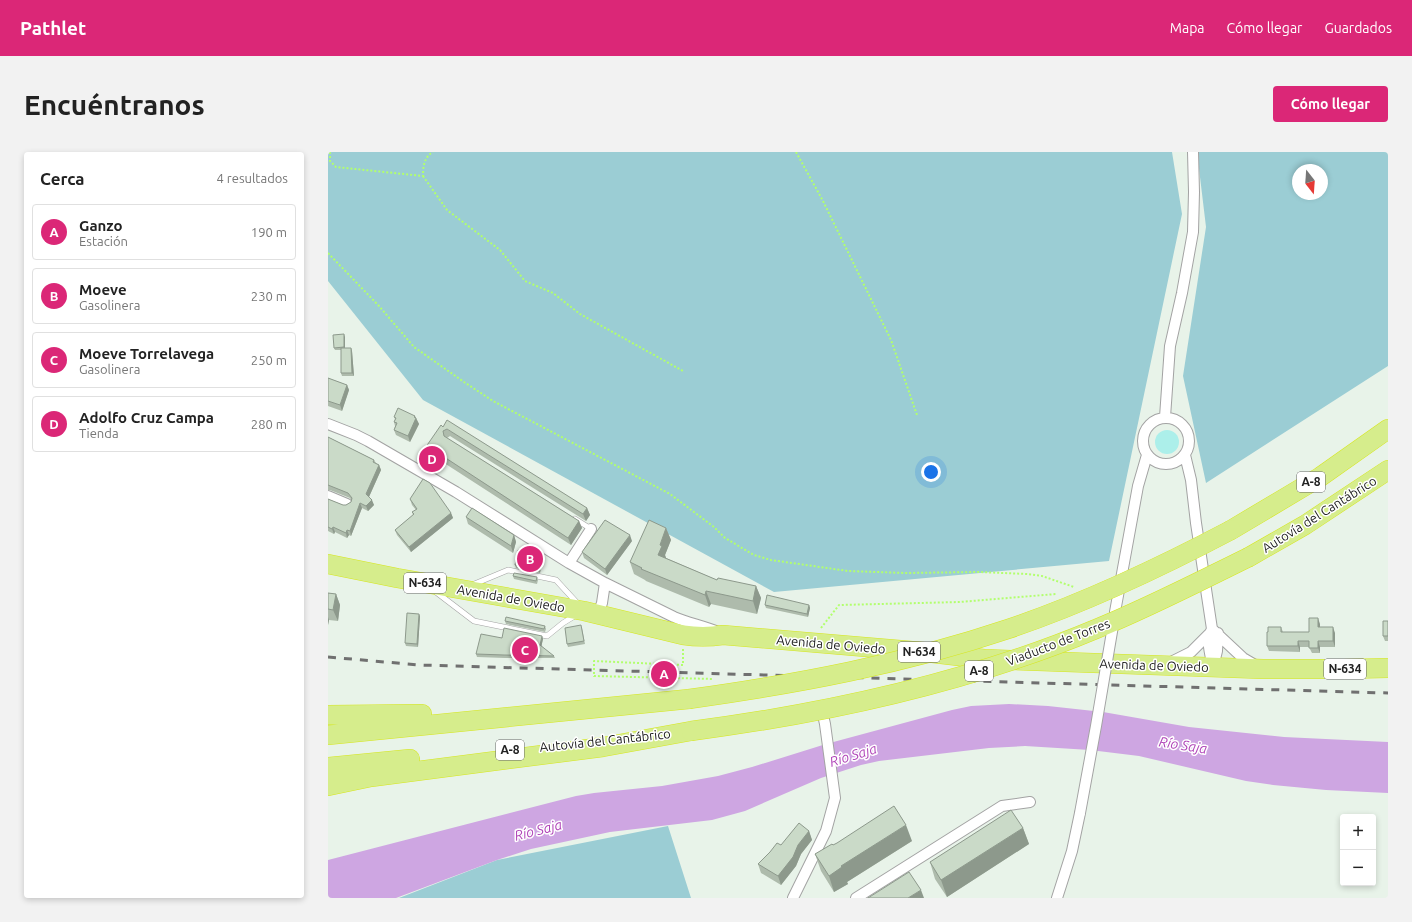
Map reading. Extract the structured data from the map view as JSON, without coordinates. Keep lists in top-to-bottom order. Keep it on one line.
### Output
{"streets":{"highway":["A-8","Autovía del Cantábrico","N-634","Avenida de Oviedo","Viaducto de Torres"]},"crossings":[["Autovía del Cantábrico","Viaducto de Torres"]],"water":["Río Saja"],"north":"bottom","page":{"header":"Pathlet","nav":["Mapa","Cómo llegar","Guardados"],"buttons":"Cómo llegar","title":"Encuéntranos","heading":["Cerca","4 resultados"],"list":[{"mark":"A","name":"Ganzo","note":"Estación","value":"190 m"},{"mark":"B","name":"Moeve","note":"Gasolinera","value":"230 m"},{"mark":"C","name":"Moeve Torrelavega","note":"Gasolinera","value":"250 m"},{"mark":"D","name":"Adolfo Cruz Campa","note":"Tienda","value":"280 m"}],"pins":["D","B","C","A"],"map_buttons":["+","−"]}}
